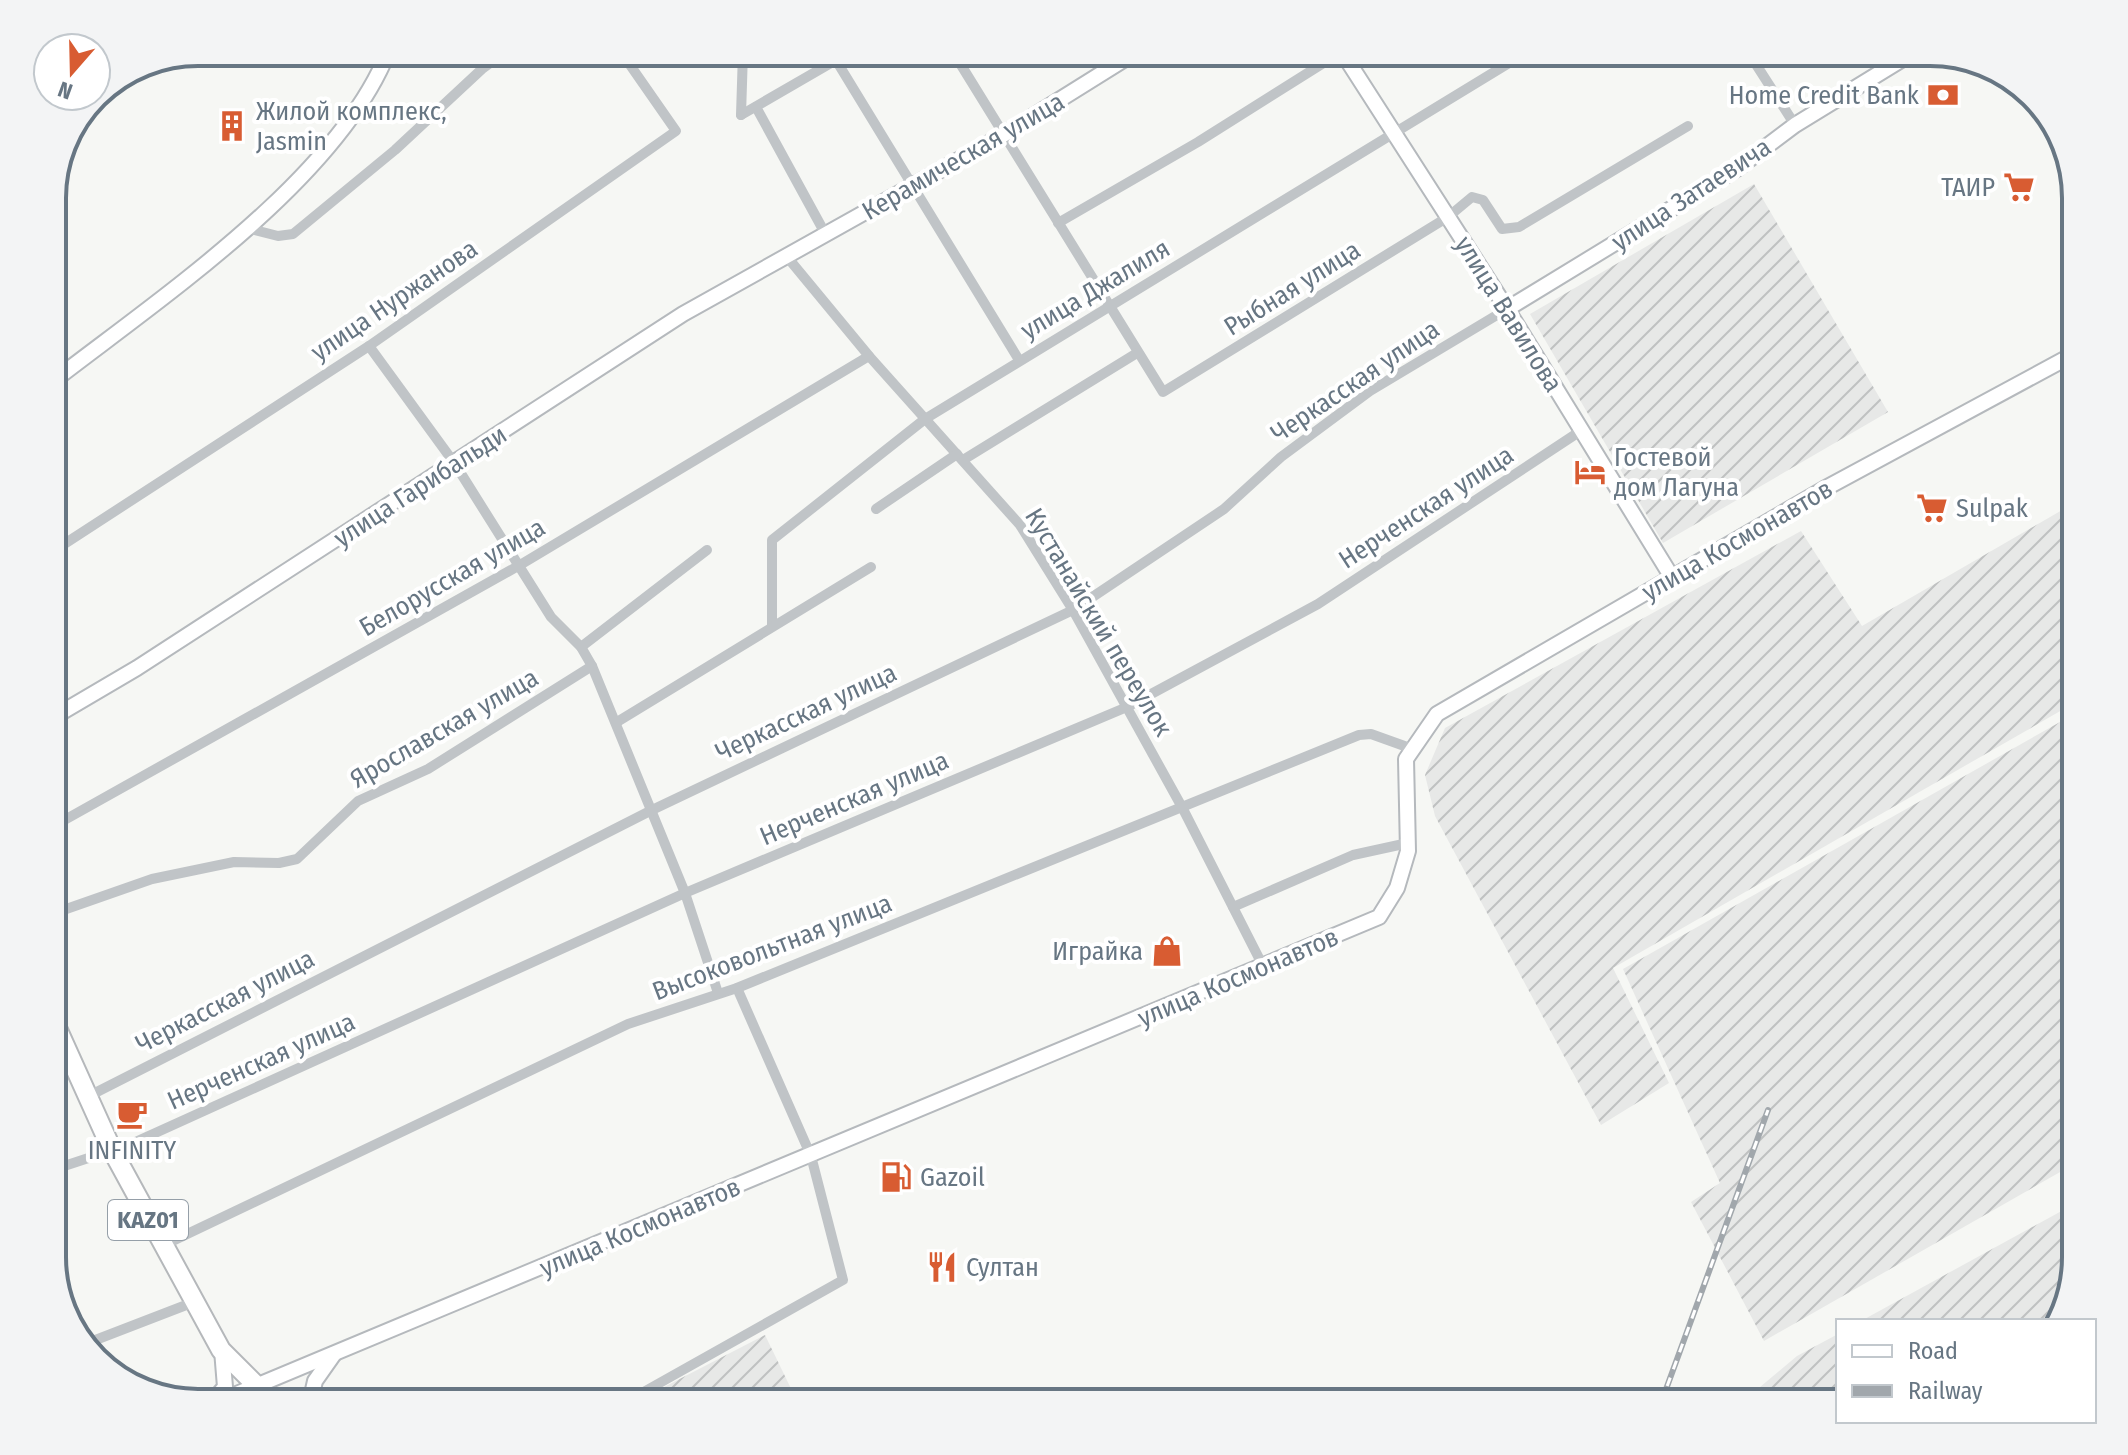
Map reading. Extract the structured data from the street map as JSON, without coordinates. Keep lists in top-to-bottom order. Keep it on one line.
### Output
{"streets":{"highway":["KАZ01"],"street":["Керамическая улица","улица Затаевича","Рыбная улица","улица Джалиля","улица Нуржанова","улица Вавилова","Черкасская улица","улица Гарибальди","Нерченская улица","улица Космонавтов","Белорусская улица","Кустанайский переулок","Ярославская улица","Высоковольтная улица"]},"crossings":[["Керамическая улица","улица Гарибальди"],["Керамическая улица","Кустанайский переулок"],["улица Затаевича","улица Вавилова"],["улица Затаевича","Черкасская улица"],["Рыбная улица","улица Вавилова"],["улица Джалиля","улица Вавилова"],["улица Джалиля","Кустанайский переулок"],["улица Вавилова","Черкасская улица"],["улица Вавилова","Нерченская улица"],["улица Вавилова","улица Космонавтов"],["Черкасская улица","Кустанайский переулок"],["Черкасская улица","KАZ01"],["улица Гарибальди","Кустанайский переулок"],["Нерченская улица","Кустанайский переулок"],["Нерченская улица","KАZ01"],["улица Космонавтов","Кустанайский переулок"],["улица Космонавтов","Высоковольтная улица"],["улица Космонавтов","KАZ01"],["Белорусская улица","Кустанайский переулок"],["Кустанайский переулок","Высоковольтная улица"],["Высоковольтная улица","KАZ01"]],"places":{"bank":["Home Credit Bank"],"building":["Жилой комплекс, Jasmin"],"supermarket":["ТАИР","Sulpak"],"hotel":["Гостевой дом Лагуна"],"shop":["Играйка"],"cafe":["INFINITY"],"fuel station":["Gazoil"],"restaurant":["Султан"]},"legend":["Road","Railway"],"north":"bottom"}
